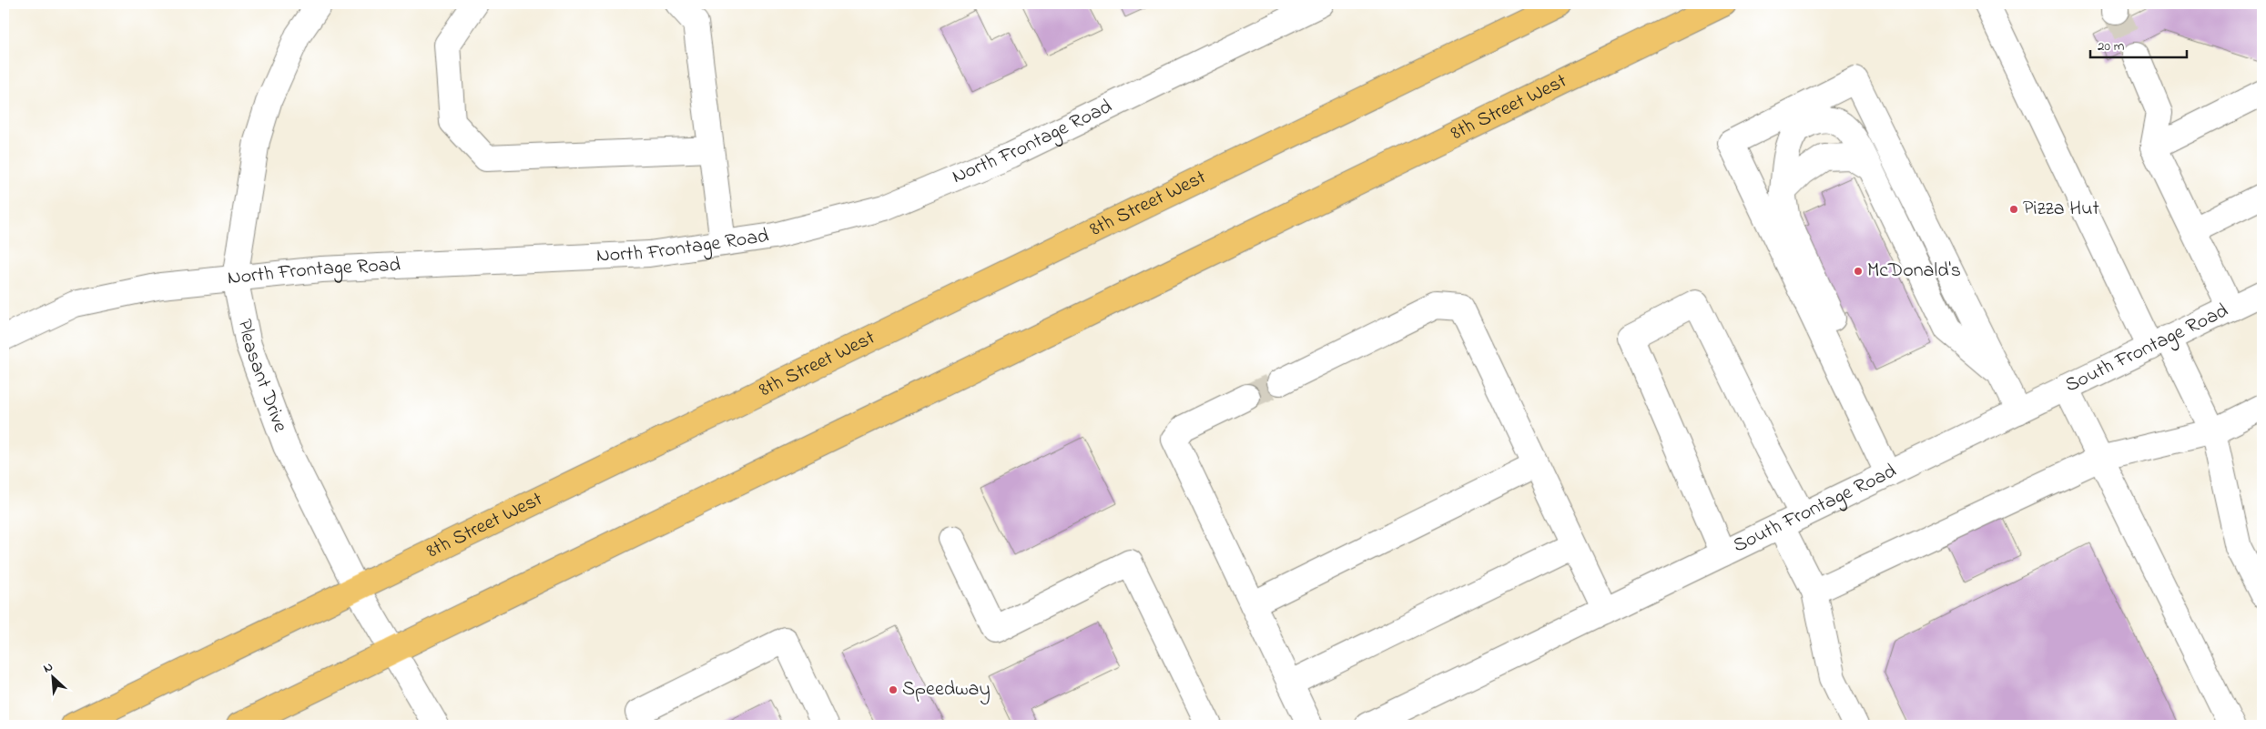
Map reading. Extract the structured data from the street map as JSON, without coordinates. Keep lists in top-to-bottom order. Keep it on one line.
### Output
{"streets":{"highway":["8th Street West"],"street":["North Frontage Road","South Frontage Road","Pleasant Drive"]},"crossings":[["8th Street West","Pleasant Drive"],["North Frontage Road","Pleasant Drive"]],"places":["Pizza Hut","McDonald's","Speedway"],"scale_bar":"20 m","north":"top left"}
